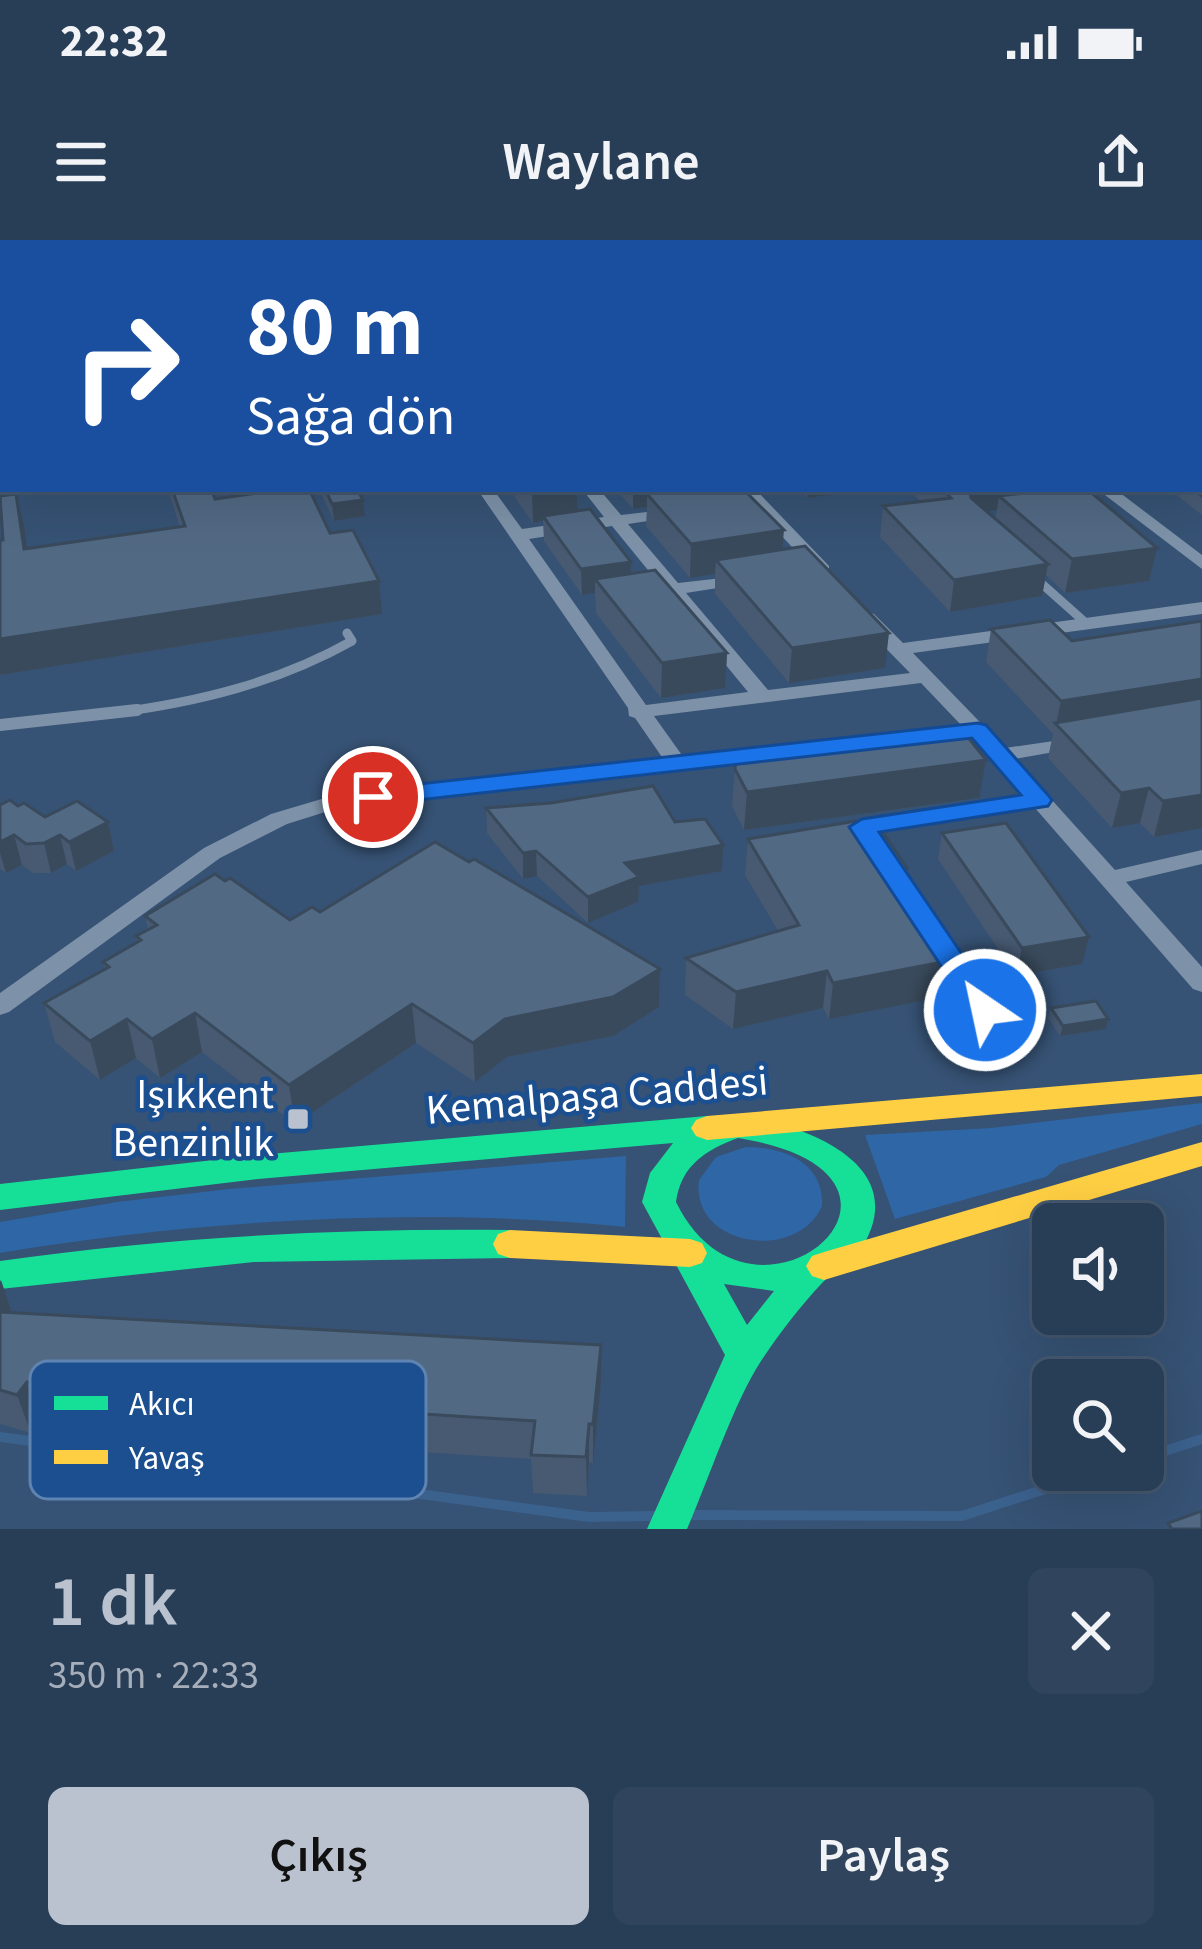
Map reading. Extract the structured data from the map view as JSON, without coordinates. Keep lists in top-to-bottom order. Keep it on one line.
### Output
{"streets":{"main road":["Kemalpaşa Caddesi"]},"places":{"transit":["Işıkkent Benzinlik"]},"legend":["Akıcı","Yavaş"],"page":{"status":"22:32","header":"Waylane","turn":["80 m","Sağa dön"],"heading":["1 dk","350 m · 22:33"],"buttons":["Çıkış","Paylaş"]}}
